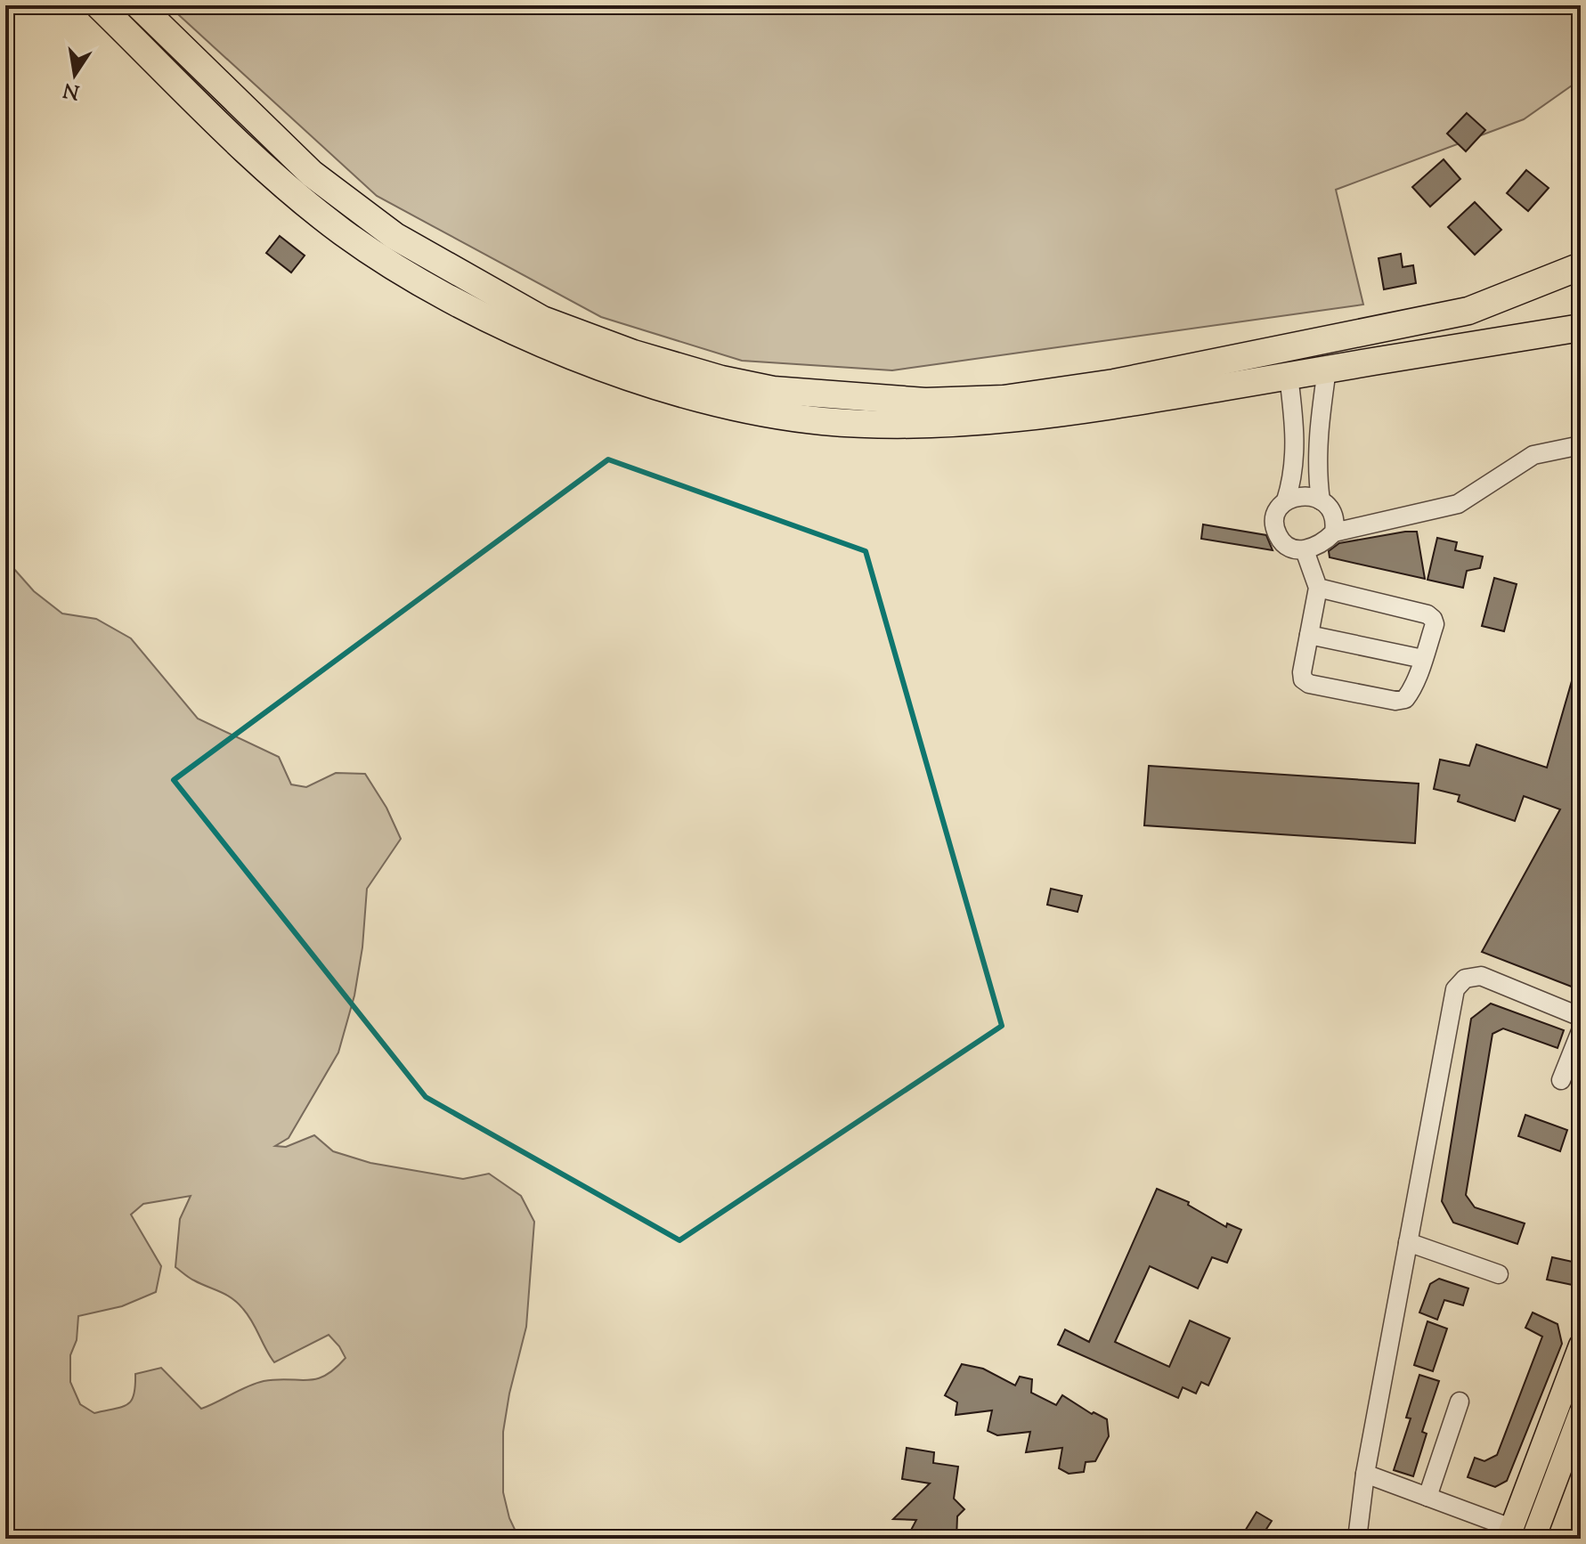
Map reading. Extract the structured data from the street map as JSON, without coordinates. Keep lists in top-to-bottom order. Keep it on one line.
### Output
{"north":"bottom"}
